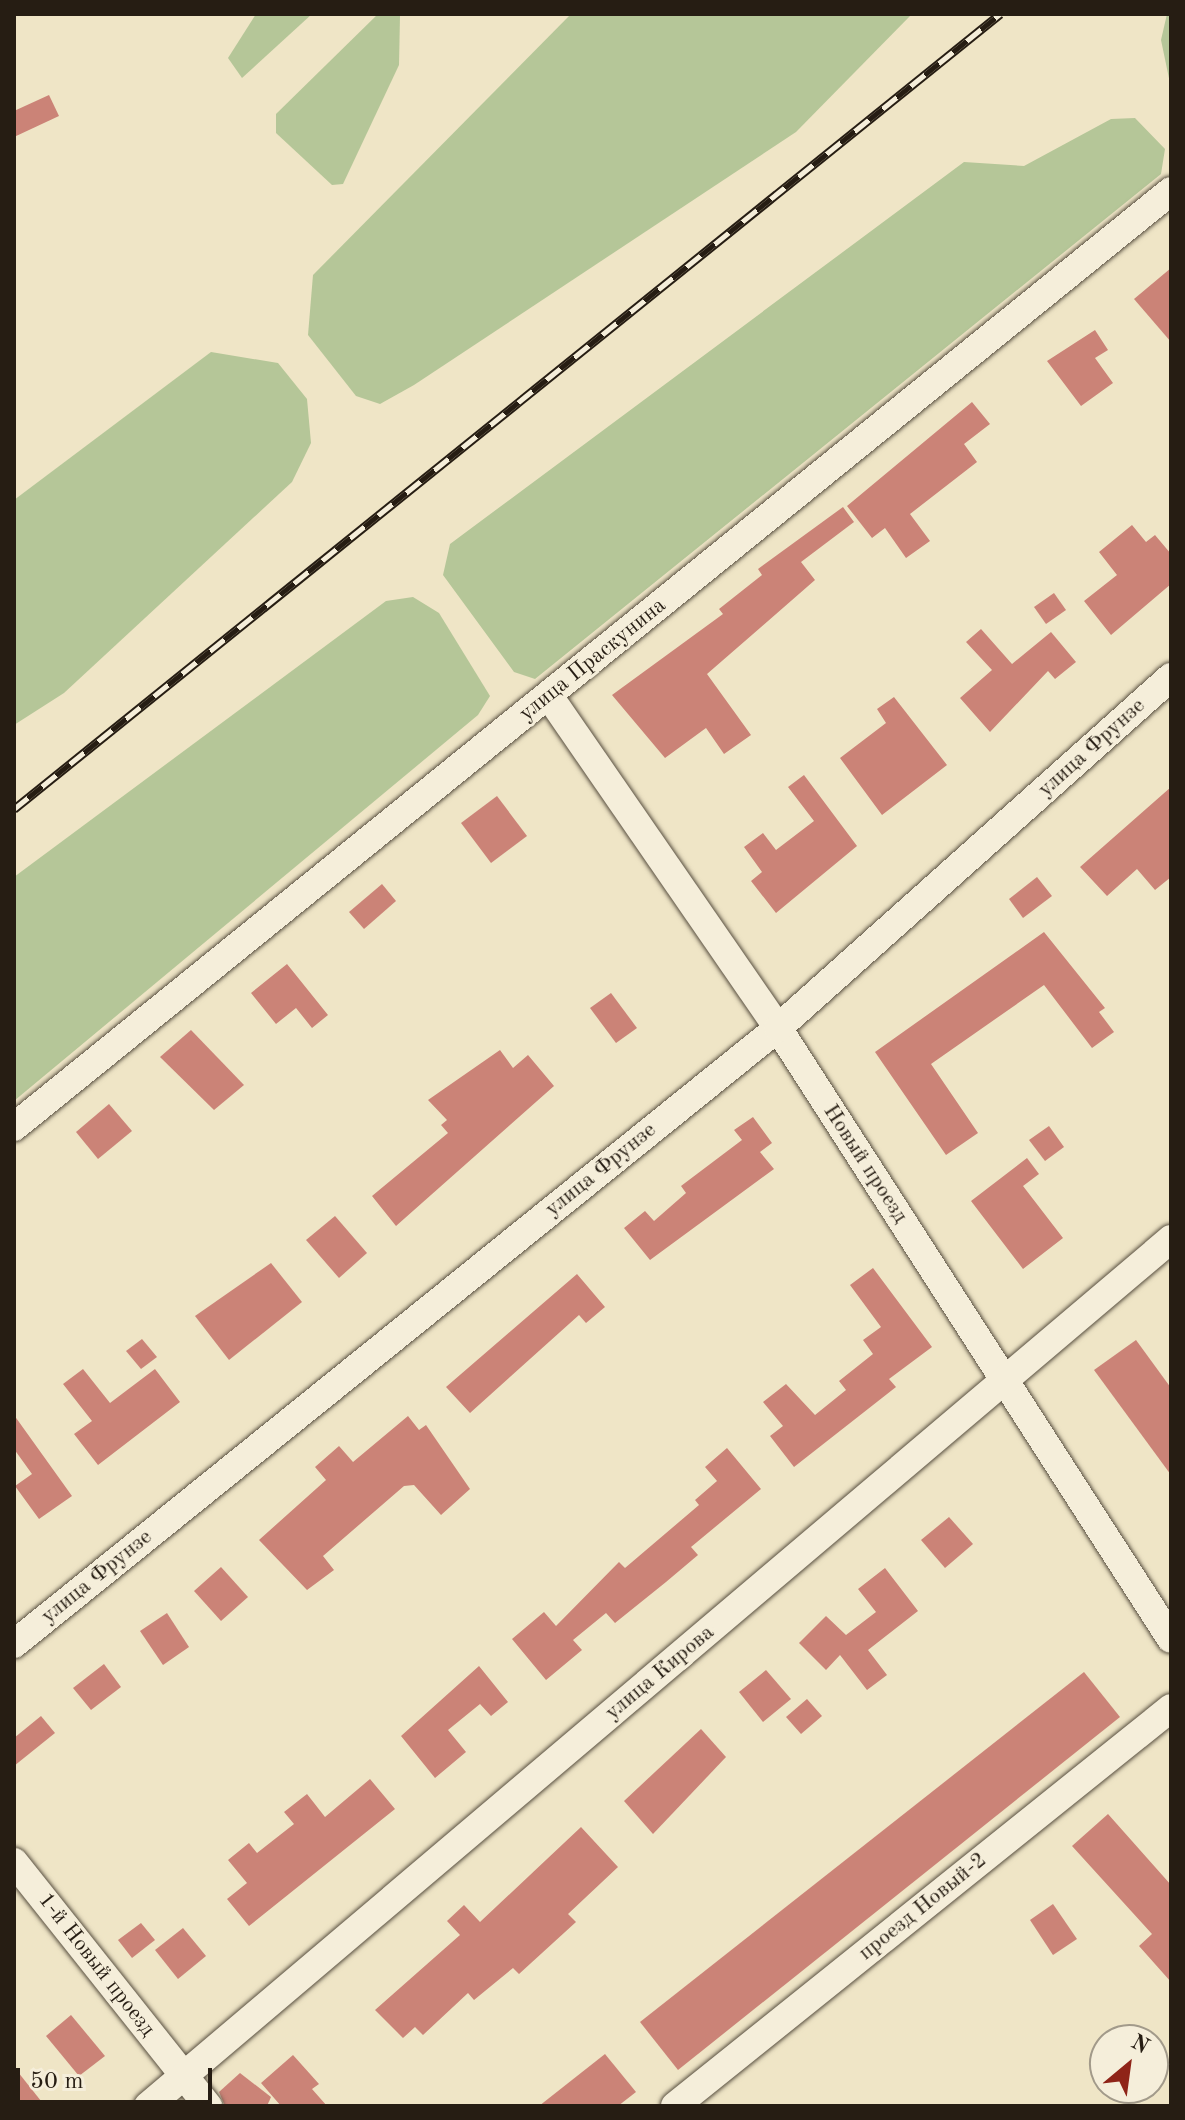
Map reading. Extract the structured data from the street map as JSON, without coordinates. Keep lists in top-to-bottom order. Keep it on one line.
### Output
{"streets":{"street":["улица Праскунина","улица Фрунзе","Новый проезд","улица Кирова","проезд Новый-2","1-й Новый проезд"]},"crossings":[["улица Праскунина","Новый проезд"],["улица Фрунзе","Новый проезд"],["Новый проезд","улица Кирова"],["улица Кирова","1-й Новый проезд"]],"scale_bar":"50 m","north":"top right"}
